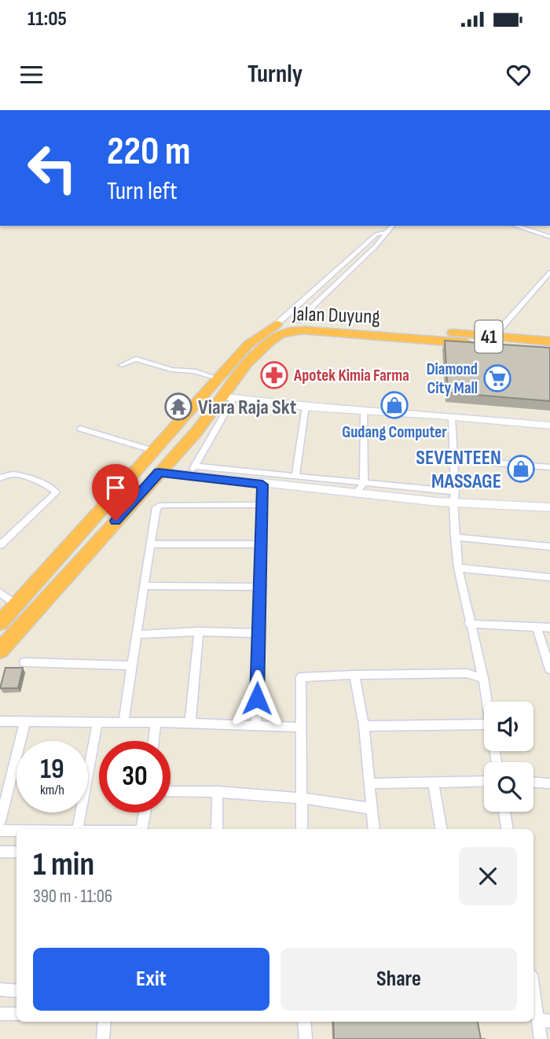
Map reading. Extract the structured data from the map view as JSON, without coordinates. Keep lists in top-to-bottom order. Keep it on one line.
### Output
{"streets":{"highway":["Jalan Duyung","41"]},"places":{"pharmacy":["Apotek Kimia Farma"],"supermarket":["Diamond City Mall"],"shop":["Gudang Computer","SEVENTEEN MASSAGE"],"temple":["Viara Raja Skt"]},"page":{"status":"11:05","header":"Turnly","turn":["220 m","Turn left"],"speed":"19 km/h","limit":"30","heading":["1 min","390 m · 11:06"],"buttons":["Exit","Share"]}}
